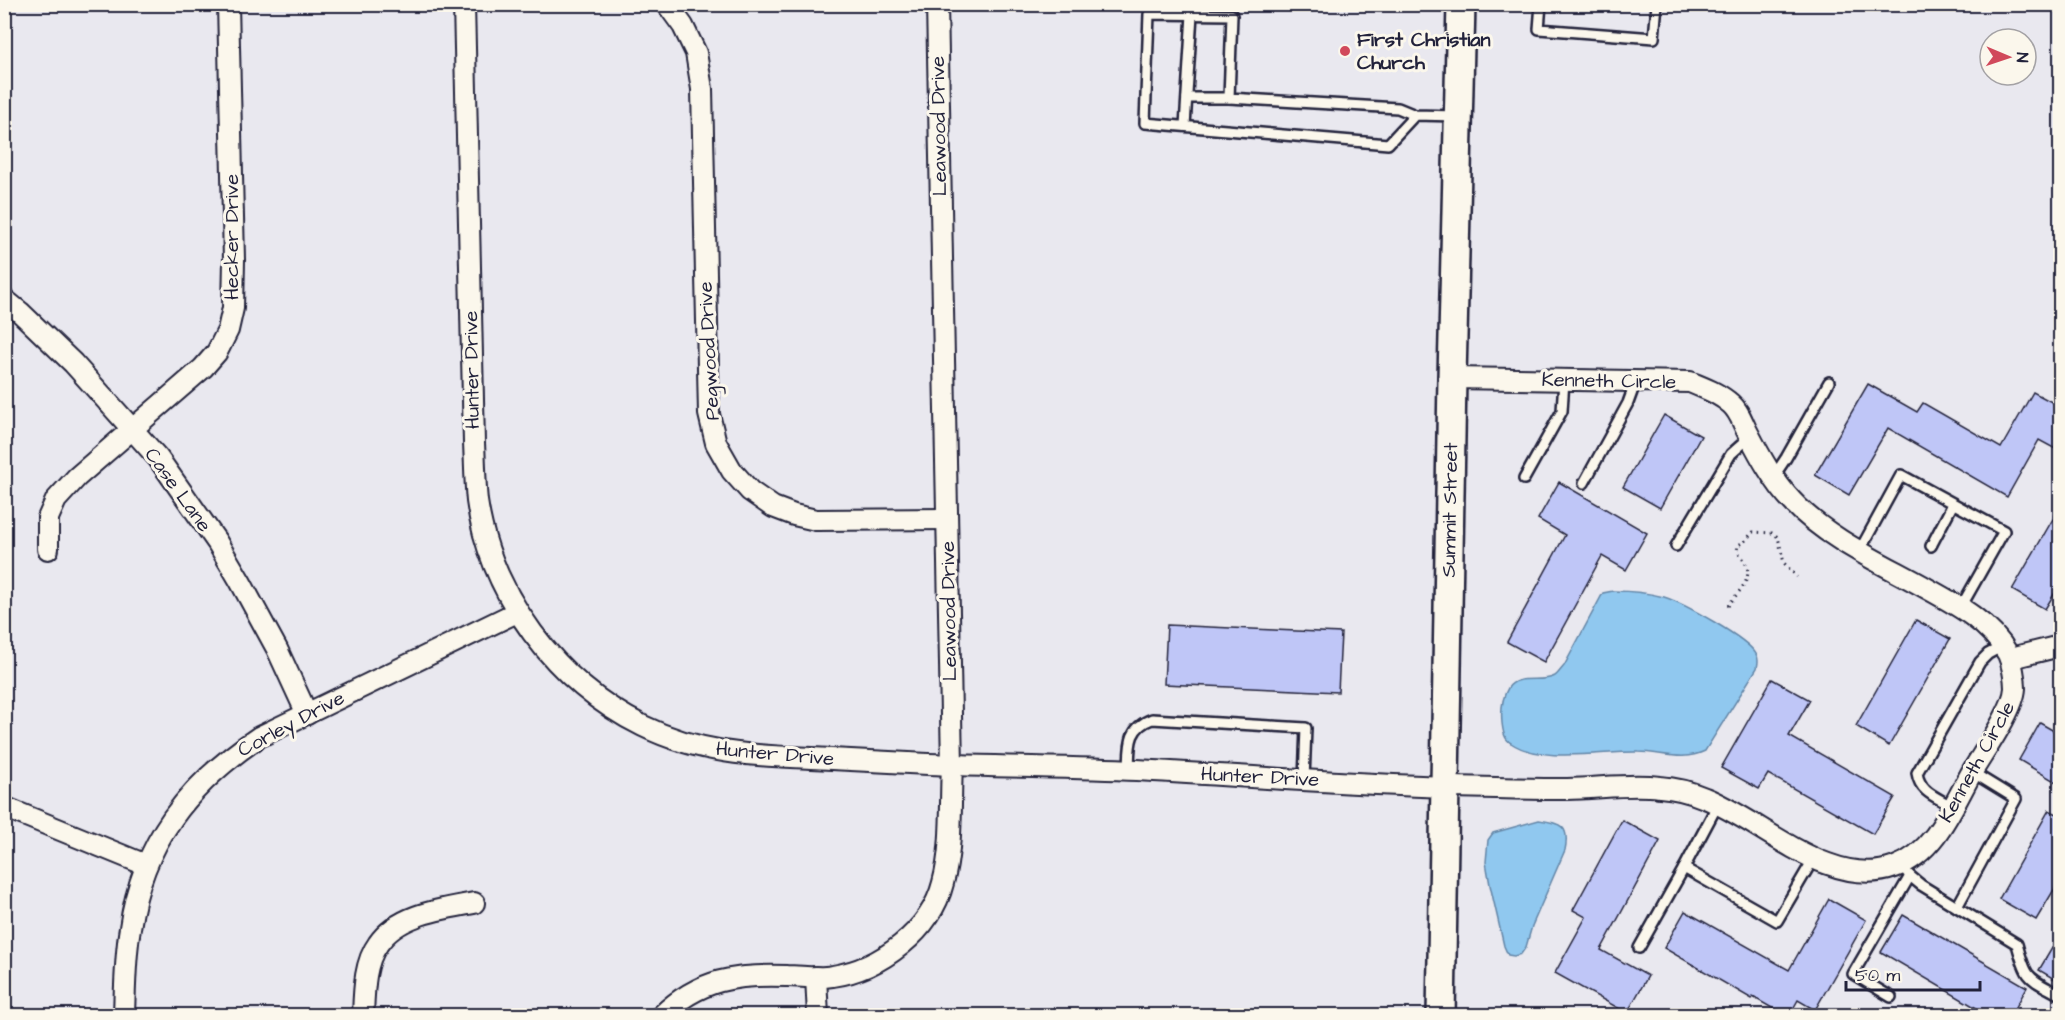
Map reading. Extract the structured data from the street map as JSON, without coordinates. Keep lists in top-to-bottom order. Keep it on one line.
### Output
{"streets":{"main road":["Summit Street"],"street":["Leawood Drive","Hecker Drive","Pegwood Drive","Hunter Drive","Kenneth Circle","Case Lane","Corley Drive"]},"crossings":[["Leawood Drive","Pegwood Drive"],["Leawood Drive","Hunter Drive"],["Hecker Drive","Case Lane"],["Hunter Drive","Kenneth Circle"],["Hunter Drive","Summit Street"],["Hunter Drive","Corley Drive"],["Kenneth Circle","Summit Street"],["Case Lane","Corley Drive"]],"places":["First Christian Church"],"scale_bar":"50 m","north":"right"}
